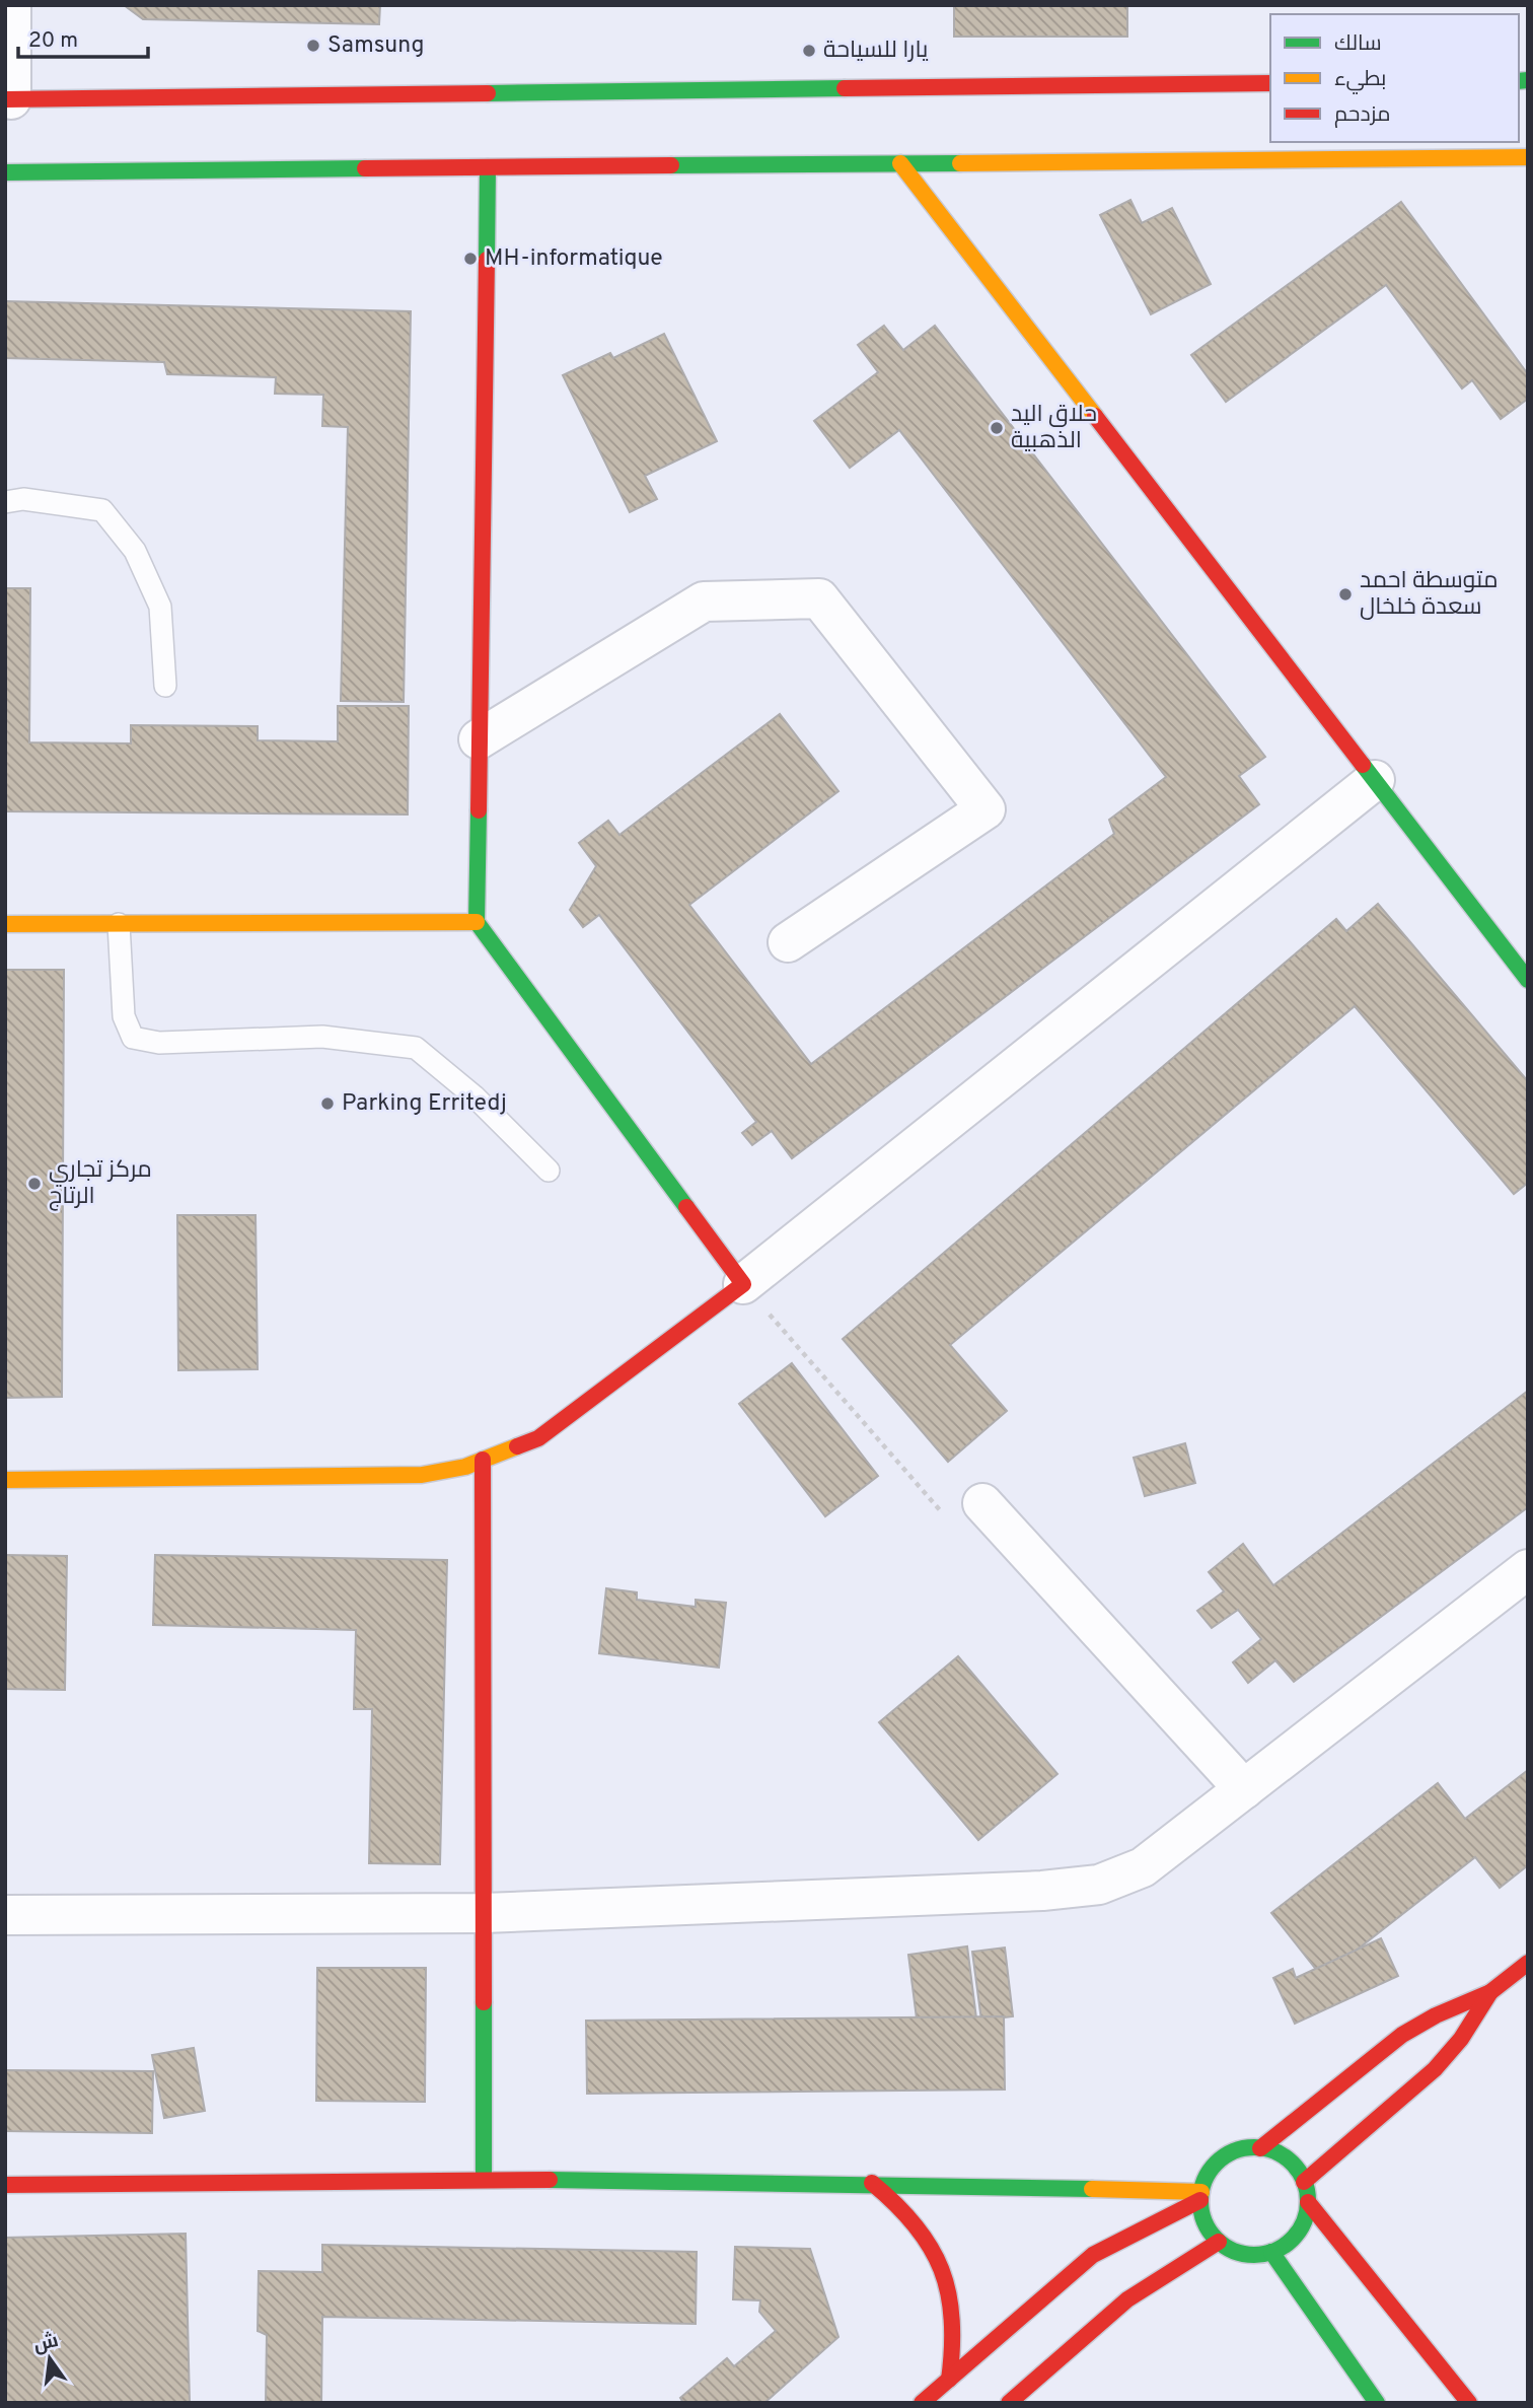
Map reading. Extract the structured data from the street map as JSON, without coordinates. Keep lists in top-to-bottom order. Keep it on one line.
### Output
{"places":["Samsung","يارا للسياحة","MH-informatique","حلاق اليد الذهبية","متوسطة احمد سعدة خلخال","Parking Erritedj","مركز تجاري الرتاج"],"legend":["سالك","بطيء","مزدحم"],"scale_bar":"20 m","north":"top"}
